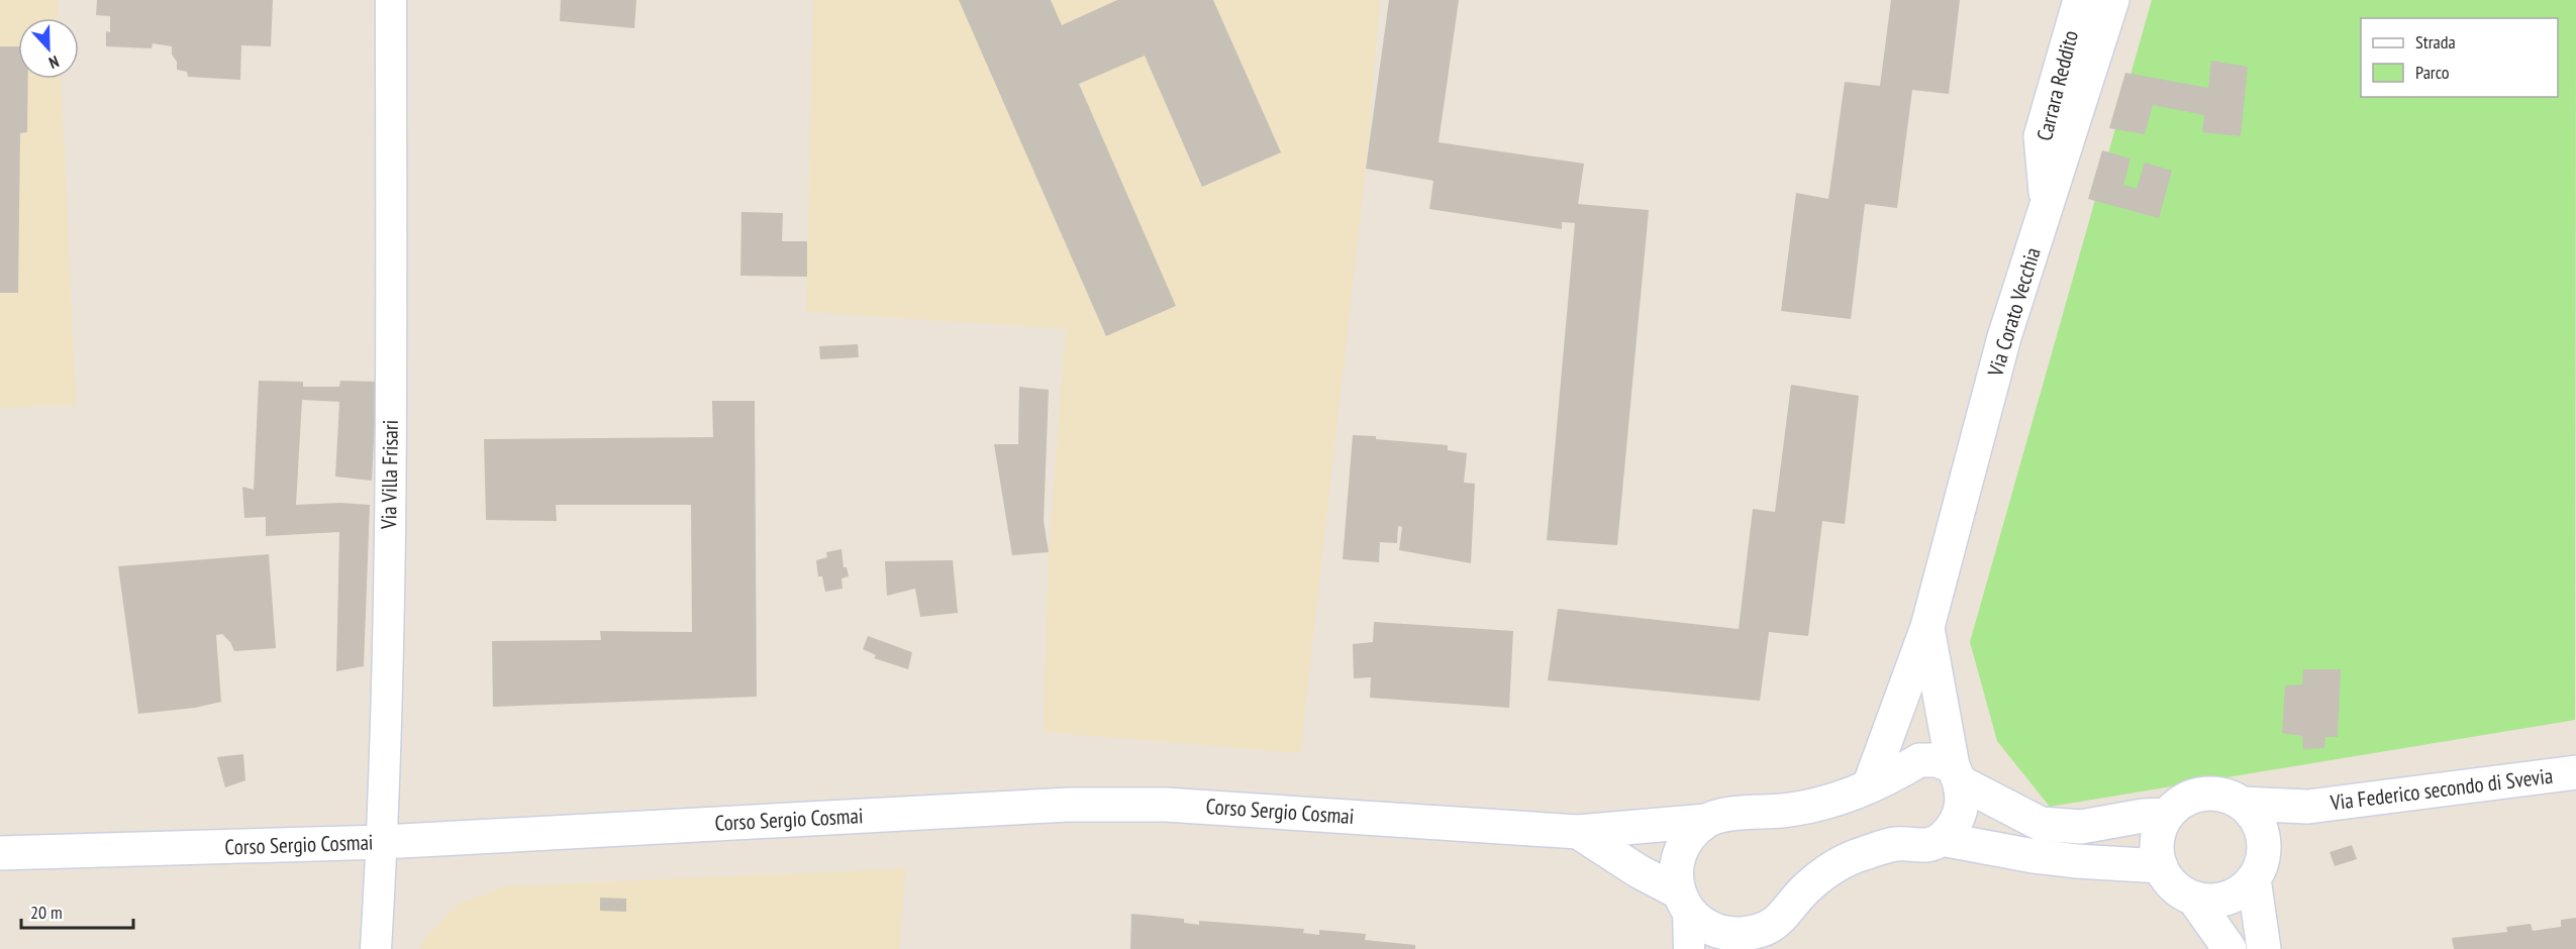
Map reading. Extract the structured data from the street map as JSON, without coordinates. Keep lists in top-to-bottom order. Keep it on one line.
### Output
{"streets":{"main road":["Carrara Reddito","Via Corato Vecchia","Via Federico secondo di Svevia","Corso Sergio Cosmai"],"street":["Via Villa Frisari"]},"crossings":[["Carrara Reddito","Via Corato Vecchia"],["Via Corato Vecchia","Corso Sergio Cosmai"],["Via Villa Frisari","Corso Sergio Cosmai"]],"legend":["Strada","Parco"],"scale_bar":"20 m","north":"bottom"}
